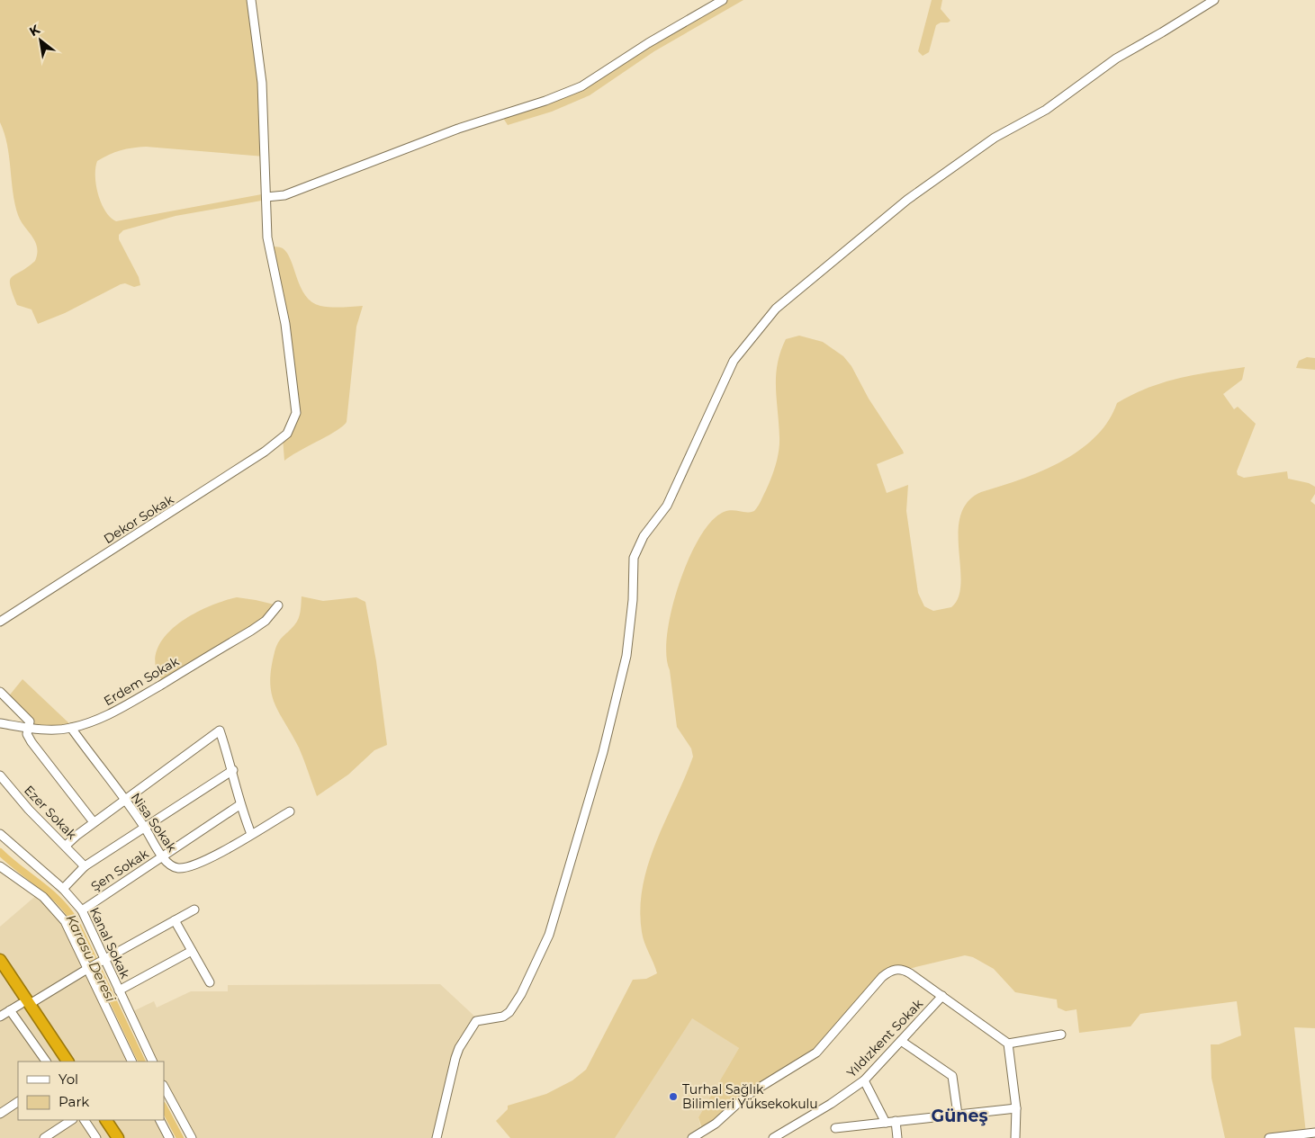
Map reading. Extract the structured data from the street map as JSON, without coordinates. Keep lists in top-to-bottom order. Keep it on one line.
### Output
{"streets":{"street":["Dekor Sokak","Erdem Sokak","Ezer Sokak","Nisa Sokak","Şen Sokak","Kanal Sokak","Yıldızkent Sokak"]},"crossings":[["Erdem Sokak","Nisa Sokak"],["Nisa Sokak","Şen Sokak"],["Şen Sokak","Kanal Sokak"]],"districts":["Güneş"],"water":["Karasu Deresi"],"places":["Turhal Sağlık Bilimleri Yüksekokulu"],"legend":["Yol","Park"],"north":"top left"}
